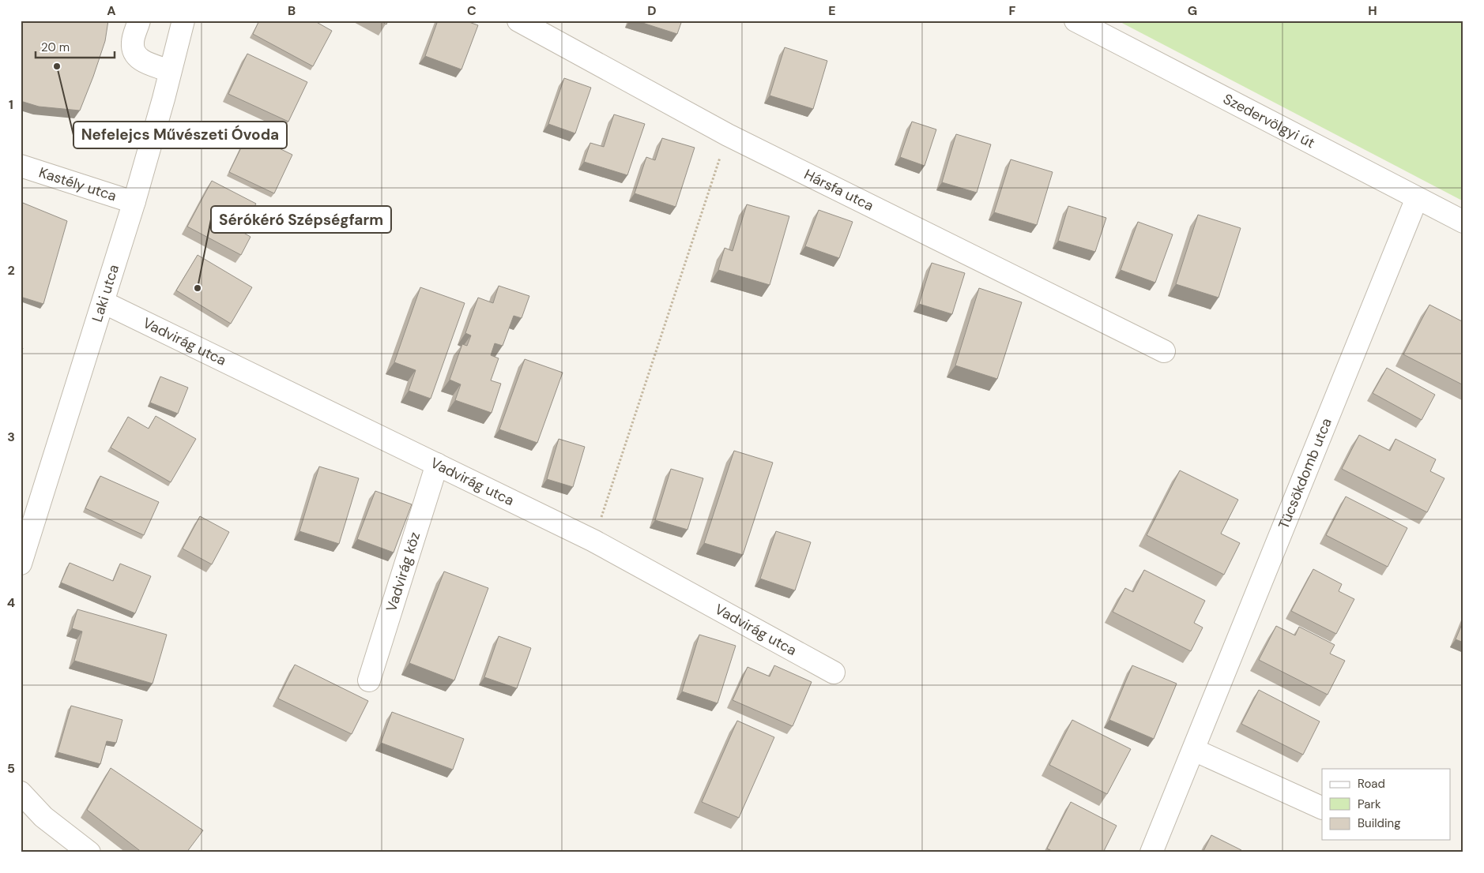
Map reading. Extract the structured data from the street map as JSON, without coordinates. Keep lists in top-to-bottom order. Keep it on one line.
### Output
{"streets":{"street":["Szedervölgyi út","Kastély utca","Hársfa utca","Laki utca","Vadvirág utca","Tücsökdomb utca","Vadvirág köz"]},"crossings":[["Szedervölgyi út","Tücsökdomb utca"],["Kastély utca","Laki utca"],["Laki utca","Vadvirág utca"],["Vadvirág utca","Vadvirág köz"]],"places":["Nefelejcs Művészeti Óvoda","Sérókéró Szépségfarm"],"legend":["Road","Park","Building"],"scale_bar":"20 m","grid":{"columns":["A","B","C","D","E","F","G","H"],"rows":["1","2","3","4","5"]}}
